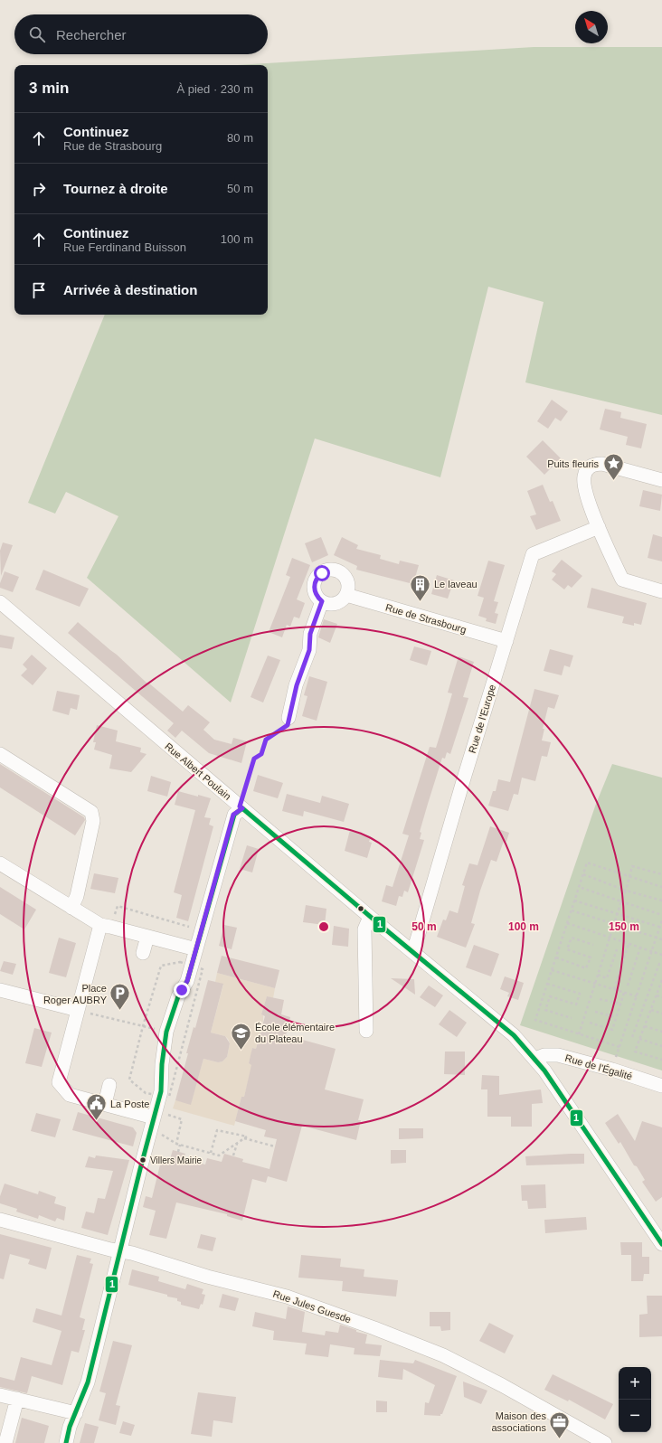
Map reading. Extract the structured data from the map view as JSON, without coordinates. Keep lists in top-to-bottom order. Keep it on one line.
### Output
{"streets":{"street":["Rue de Strasbourg","Rue de l'Europe","Rue Albert Poulain","Rue de l'Égalité","Rue Jules Guesde"]},"crossings":[["Rue de Strasbourg","Rue de l'Europe"],["Rue de l'Europe","Rue Albert Poulain"],["Rue Albert Poulain","Rue de l'Égalité"]],"places":{"place":["Puits fleuris"],"building":["Le laveau"],"parking":["Place Roger AUBRY"],"school or university":["École élémentaire du Plateau"],"public building":["La Poste"],"other":["Villers Mairie"],"office":["Maison des associations"]},"lines":["transit line 1"],"north":"top left","page":{"search":"Rechercher","heading":["3 min","À pied · 230 m"],"list":[["Continuez","Rue de Strasbourg","80 m"],["Tournez à droite","50 m"],["Continuez","Rue Ferdinand Buisson","100 m"],"Arrivée à destination"],"map_buttons":["+","−"]},"rings":["50 m","100 m","150 m"]}
